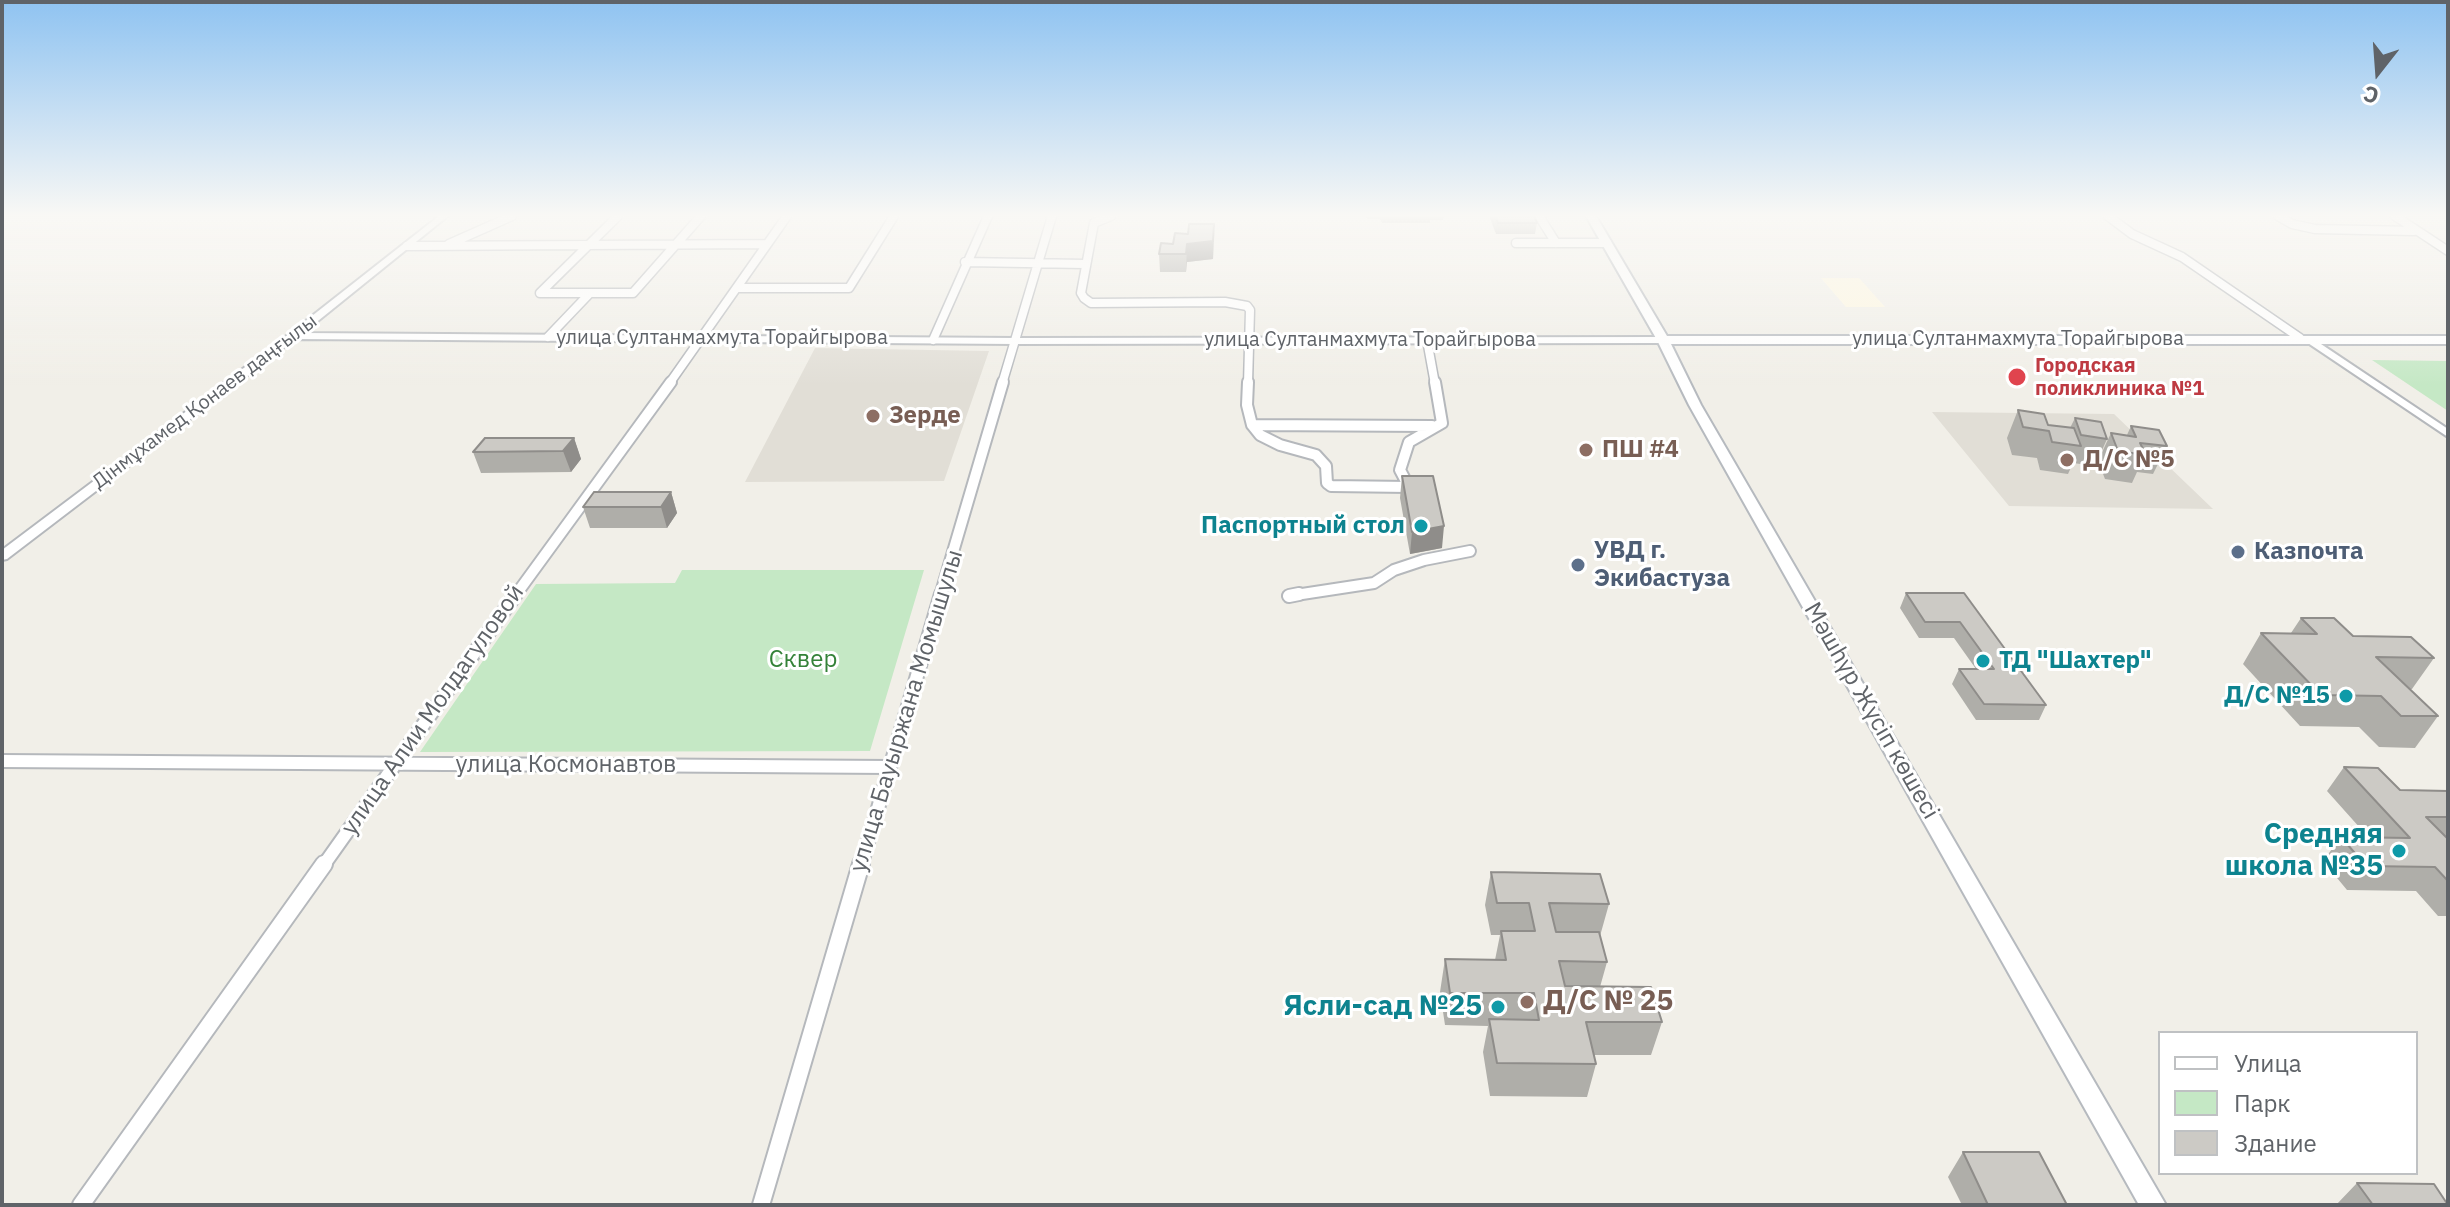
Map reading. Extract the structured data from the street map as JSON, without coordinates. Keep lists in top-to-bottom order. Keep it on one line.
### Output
{"streets":{"main road":["улица Султанмахмута Торайгырова","Мәшһүр Жүсіп көшесі"],"street":["Дінмұхамед Қонаев даңғылы","улица Алии Молдагуловой","улица Бауыржана Момышулы","улица Космонавтов"]},"crossings":[["улица Султанмахмута Торайгырова","Дінмұхамед Қонаев даңғылы"],["улица Султанмахмута Торайгырова","улица Алии Молдагуловой"],["улица Султанмахмута Торайгырова","улица Бауыржана Момышулы"],["улица Султанмахмута Торайгырова","Мәшһүр Жүсіп көшесі"],["улица Алии Молдагуловой","улица Космонавтов"],["улица Бауыржана Момышулы","улица Космонавтов"]],"parks":["Сквер"],"places":["Городская поликлиника №1","Зерде","ПШ #4","Д/С №5","Паспортный стол","Казпочта","УВД г. Экибастуза","ТД \"Шахтер\"","Д/С №15","Средняя школа №35","Д/С № 25","Ясли-сад №25"],"legend":["Улица","Парк","Здание"],"north":"bottom"}
